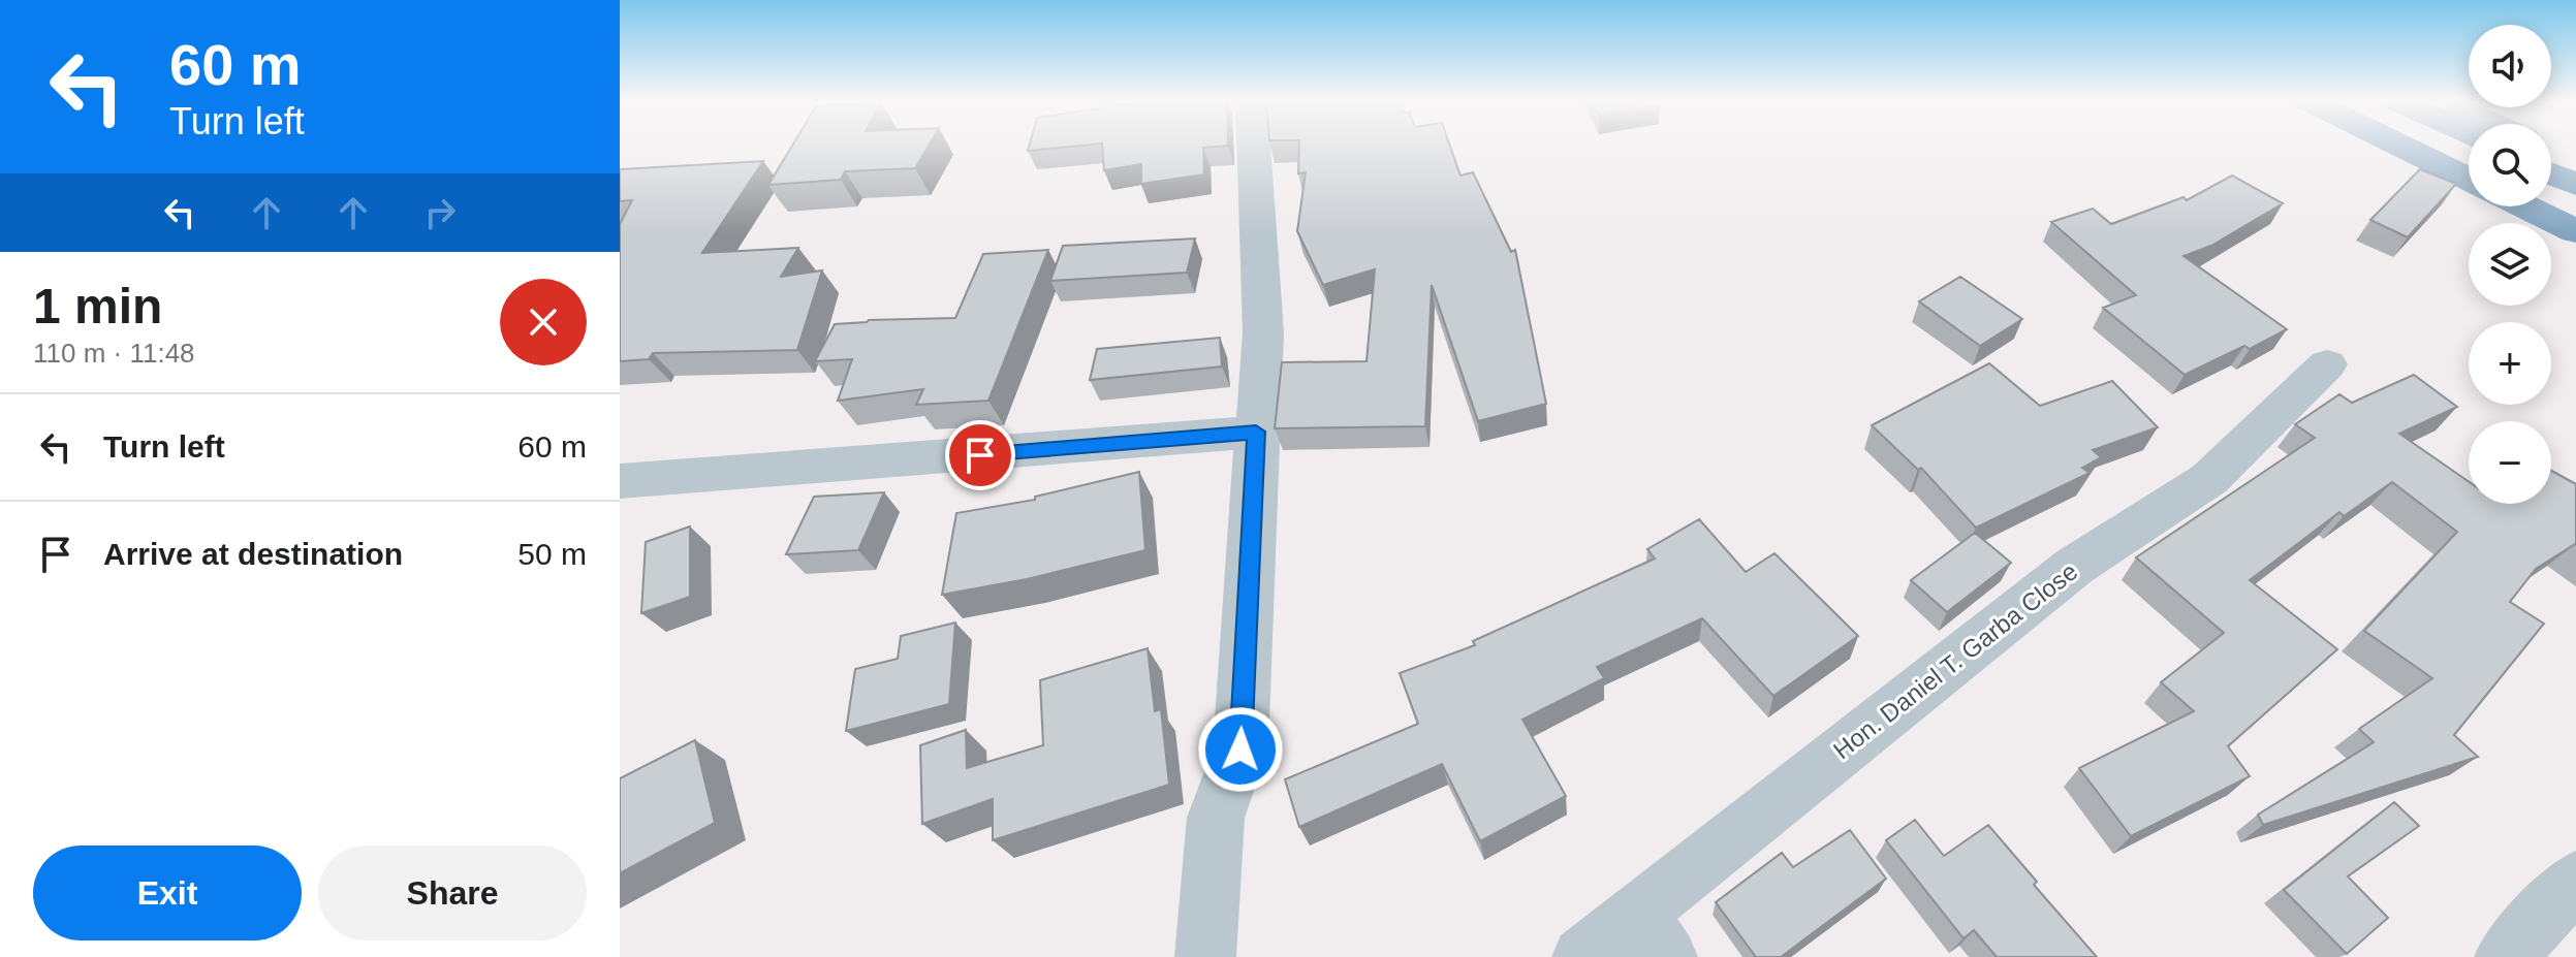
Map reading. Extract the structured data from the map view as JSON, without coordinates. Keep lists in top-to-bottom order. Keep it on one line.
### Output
{"streets":{"street":["Hon. Daniel T. Garba Close"]},"page":{"turn":["60 m","Turn left"],"map_buttons":["+","−"],"heading":["1 min","110 m · 11:48"],"list":[{"name":"Turn left","value":"60 m"},{"name":"Arrive at destination","value":"50 m"}],"buttons":["Exit","Share"]}}
